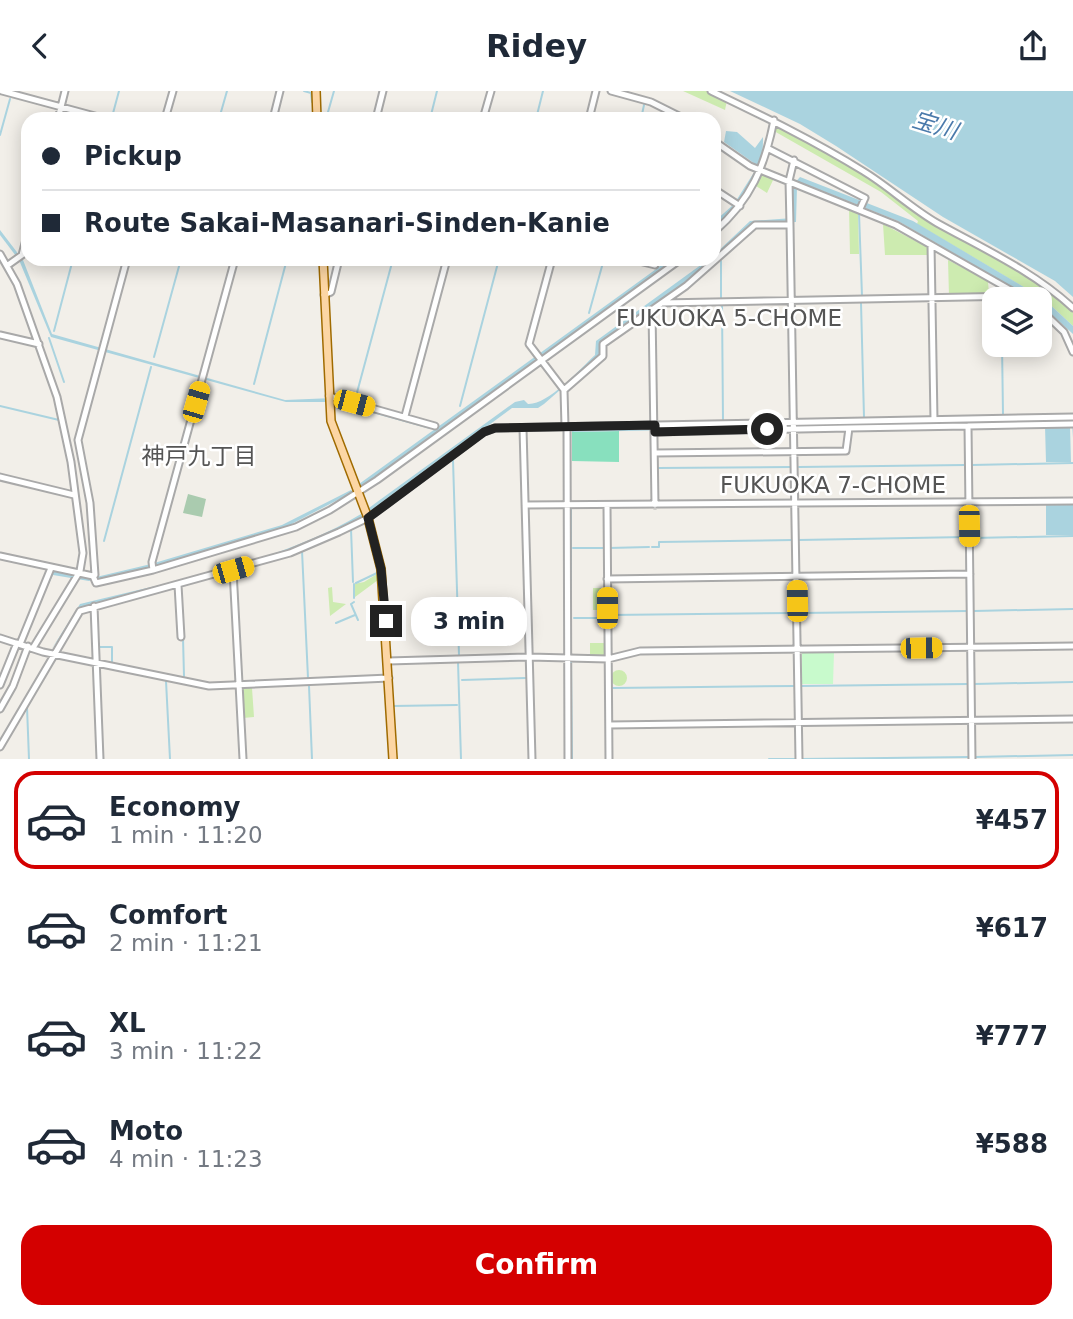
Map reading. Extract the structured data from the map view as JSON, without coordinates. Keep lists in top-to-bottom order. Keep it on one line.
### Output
{"districts":["FUKUOKA 5-CHOME","神戸九丁目","FUKUOKA 7-CHOME"],"water":["宝川"],"page":{"header":"Ridey","banner":["Pickup","Route Sakai-Masanari-Sinden-Kanie"],"bubble":"3 min","list":[{"name":"Economy","note":"1 min · 11:20","value":"¥457"},{"name":"Comfort","note":"2 min · 11:21","value":"¥617"},{"name":"XL","note":"3 min · 11:22","value":"¥777"},{"name":"Moto","note":"4 min · 11:23","value":"¥588"}],"buttons":"Confirm"}}
